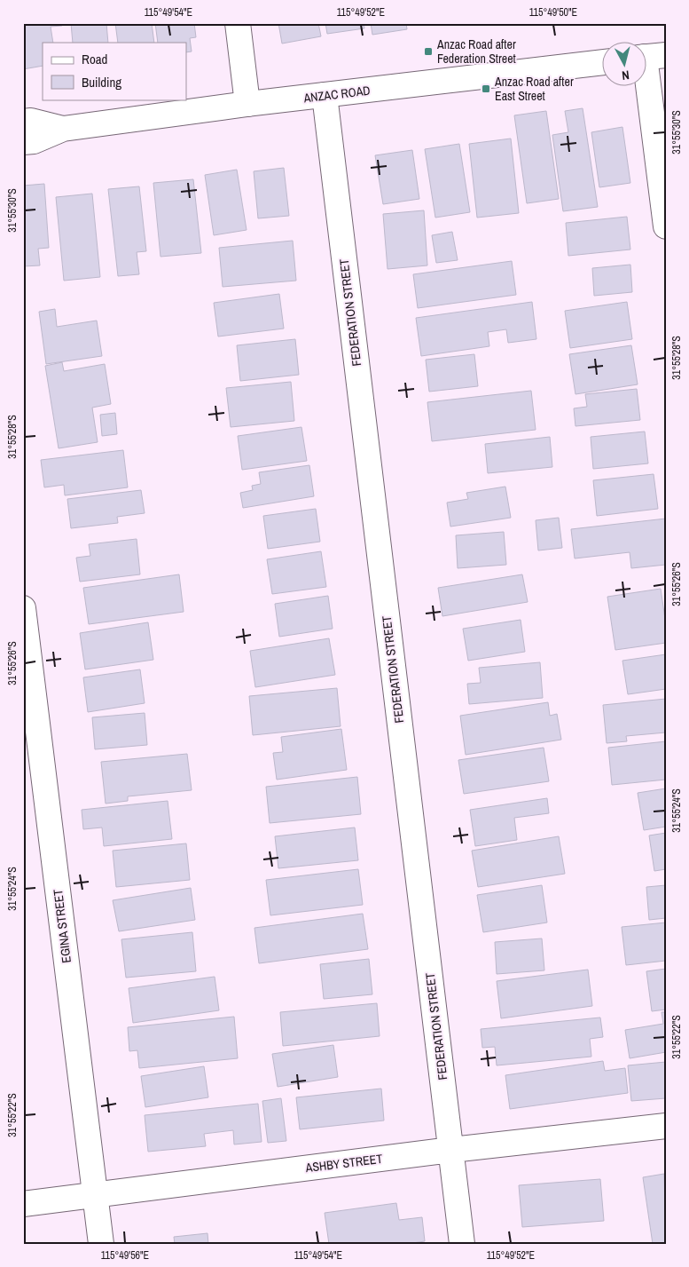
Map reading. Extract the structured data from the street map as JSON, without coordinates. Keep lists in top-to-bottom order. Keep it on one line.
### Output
{"streets":{"street":["ANZAC ROAD","FEDERATION STREET","EGINA STREET","ASHBY STREET"]},"crossings":[["ANZAC ROAD","FEDERATION STREET"],["FEDERATION STREET","ASHBY STREET"],["EGINA STREET","ASHBY STREET"]],"places":{"transit":["Anzac Road after Federation Street","Anzac Road after East Street"]},"legend":["Road","Building"],"north":"bottom","coordinates":["115°49'54\"E","115°49'52\"E","115°49'50\"E","31°55'30\"S","31°55'28\"S","31°55'26\"S","31°55'24\"S","31°55'22\"S","115°49'56\"E"]}
